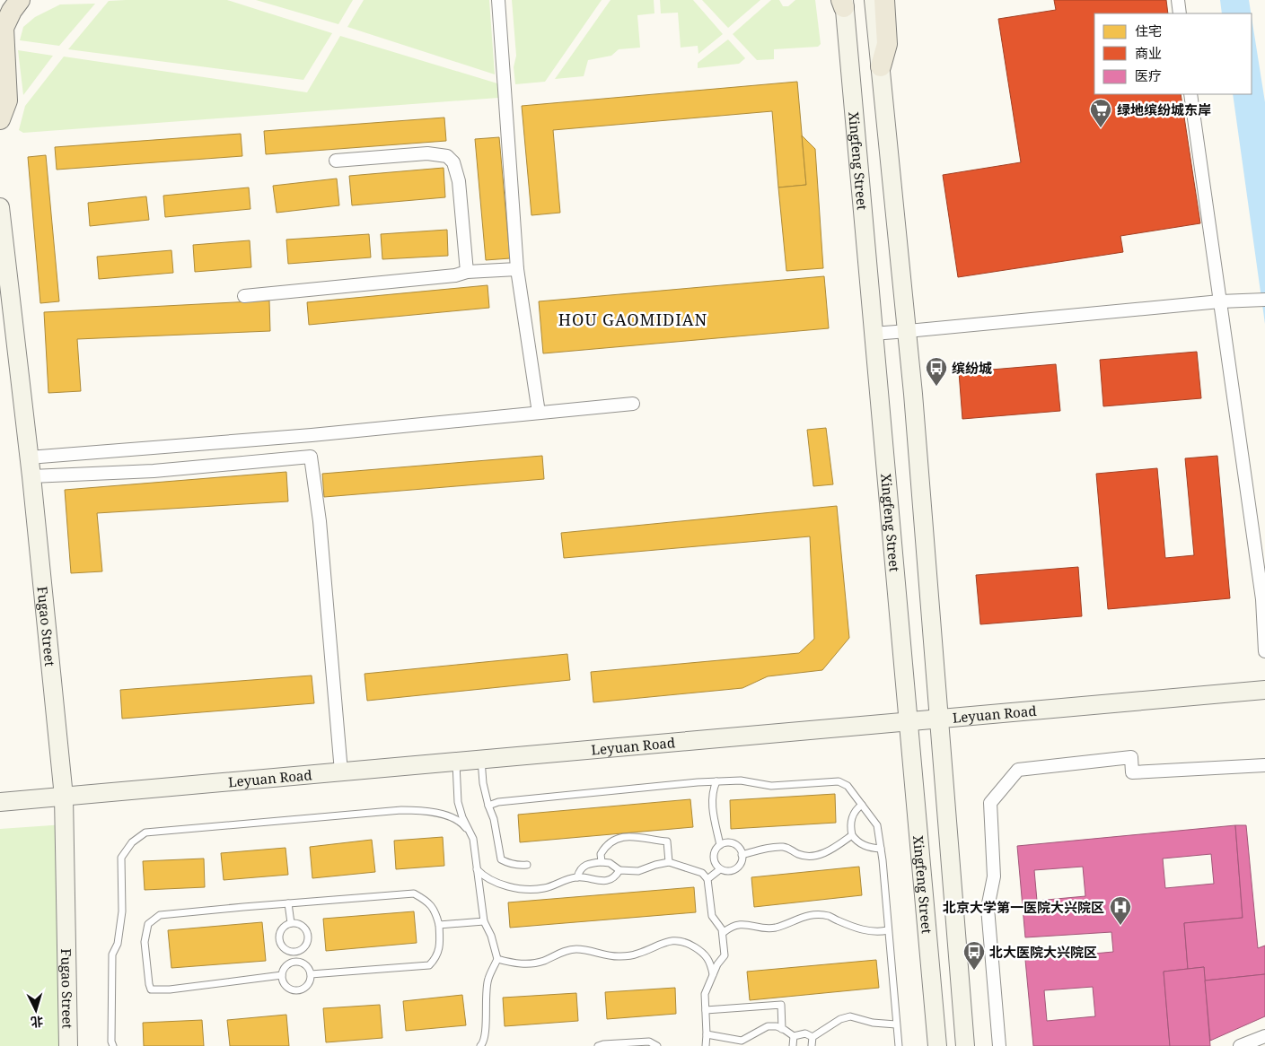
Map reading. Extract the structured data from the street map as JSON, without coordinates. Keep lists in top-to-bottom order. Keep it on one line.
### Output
{"streets":{"street":["Xingfeng Street","Fugao Street","Leyuan Road"]},"crossings":[["Xingfeng Street","Leyuan Road"],["Fugao Street","Leyuan Road"]],"districts":["HOU GAOMIDIAN"],"places":{"supermarket":["绿地缤纷城东岸"],"bus stop":["缤纷城","北大医院大兴院区"],"hospital":["北京大学第一医院大兴院区"]},"legend":["住宅","商业","医疗"],"north":"bottom"}
